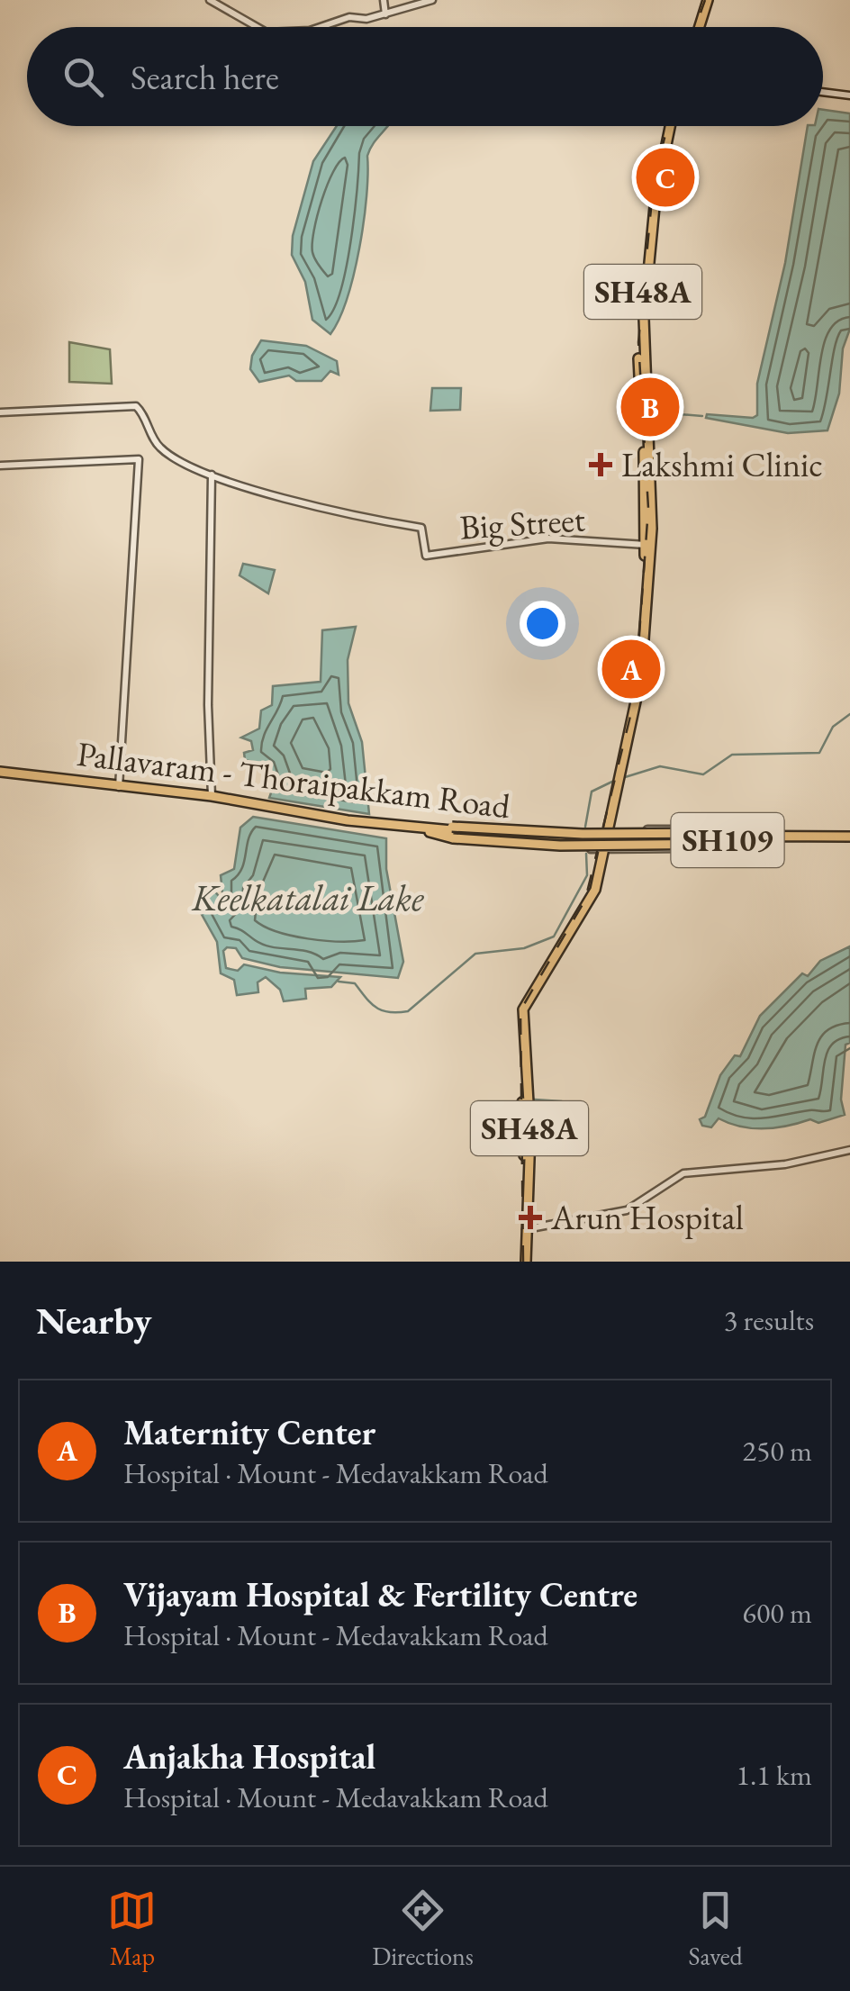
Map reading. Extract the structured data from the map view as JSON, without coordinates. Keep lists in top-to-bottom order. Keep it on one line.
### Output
{"streets":{"main road":["SH48A","Pallavaram - Thoraipakkam Road","SH109"],"street":["Big Street"]},"crossings":[["SH48A","Big Street"],["SH48A","Pallavaram - Thoraipakkam Road"]],"water":["Keelkatalai Lake"],"places":{"health":["Lakshmi Clinic","Arun Hospital"]},"page":{"search":"Search here","pins":["C","B","A"],"heading":["Nearby","3 results"],"list":[{"mark":"A","name":"Maternity Center","note":"Hospital · Mount - Medavakkam Road","value":"250 m"},{"mark":"B","name":"Vijayam Hospital & Fertility Centre","note":"Hospital · Mount - Medavakkam Road","value":"600 m"},{"mark":"C","name":"Anjakha Hospital","note":"Hospital · Mount - Medavakkam Road","value":"1.1 km"}],"nav":["Map","Directions","Saved"]}}
